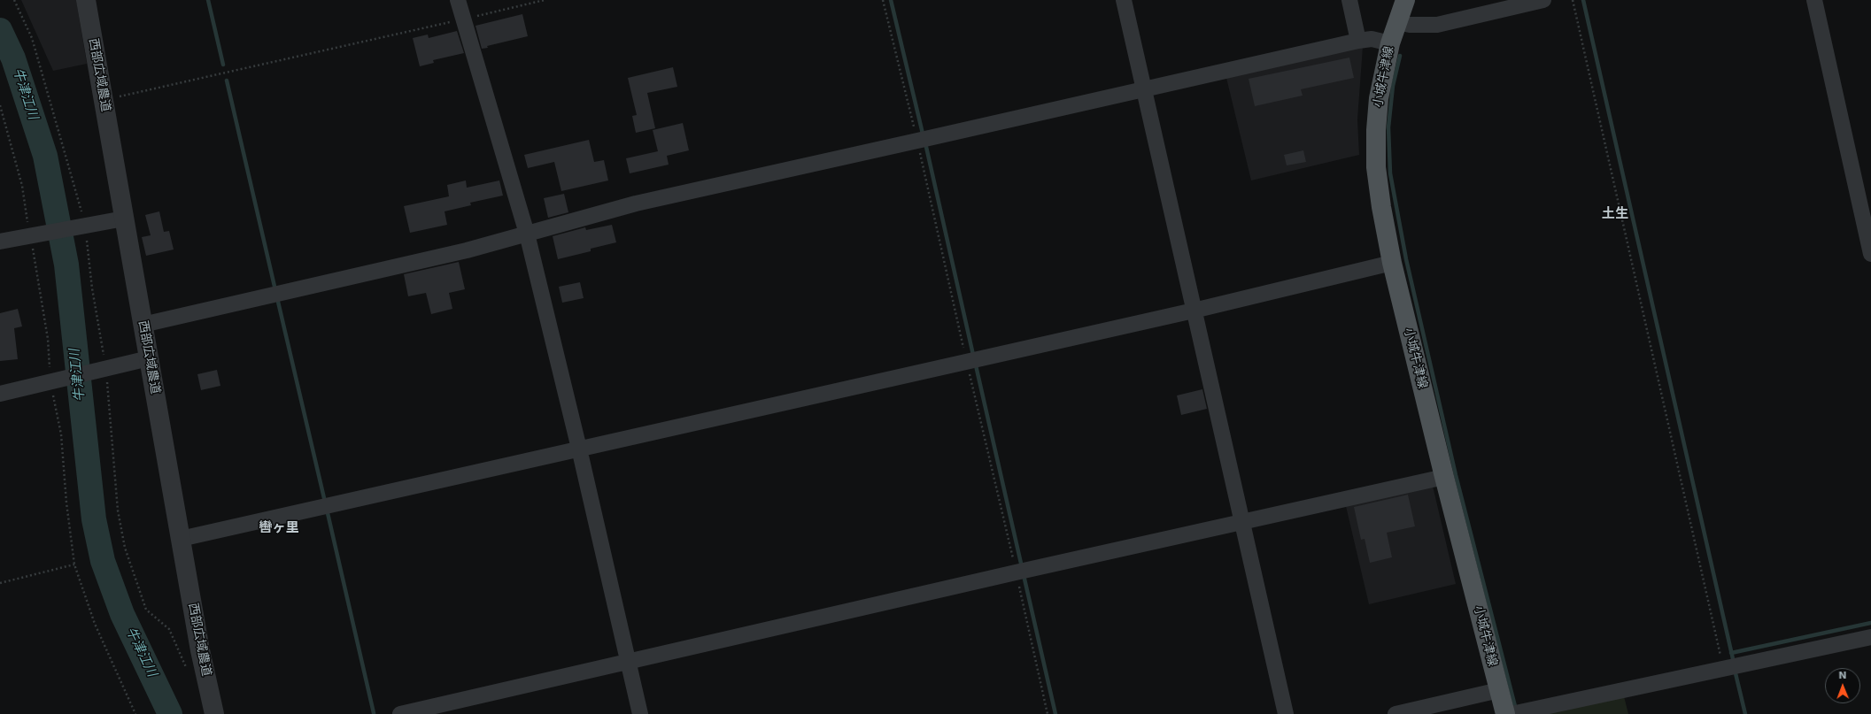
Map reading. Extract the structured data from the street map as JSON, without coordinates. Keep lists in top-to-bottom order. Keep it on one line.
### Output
{"streets":{"main road":["小城牛津線"],"street":["西部広域農道"]},"districts":["土生","轡ヶ里"],"water":["牛津江川"],"north":"top"}
